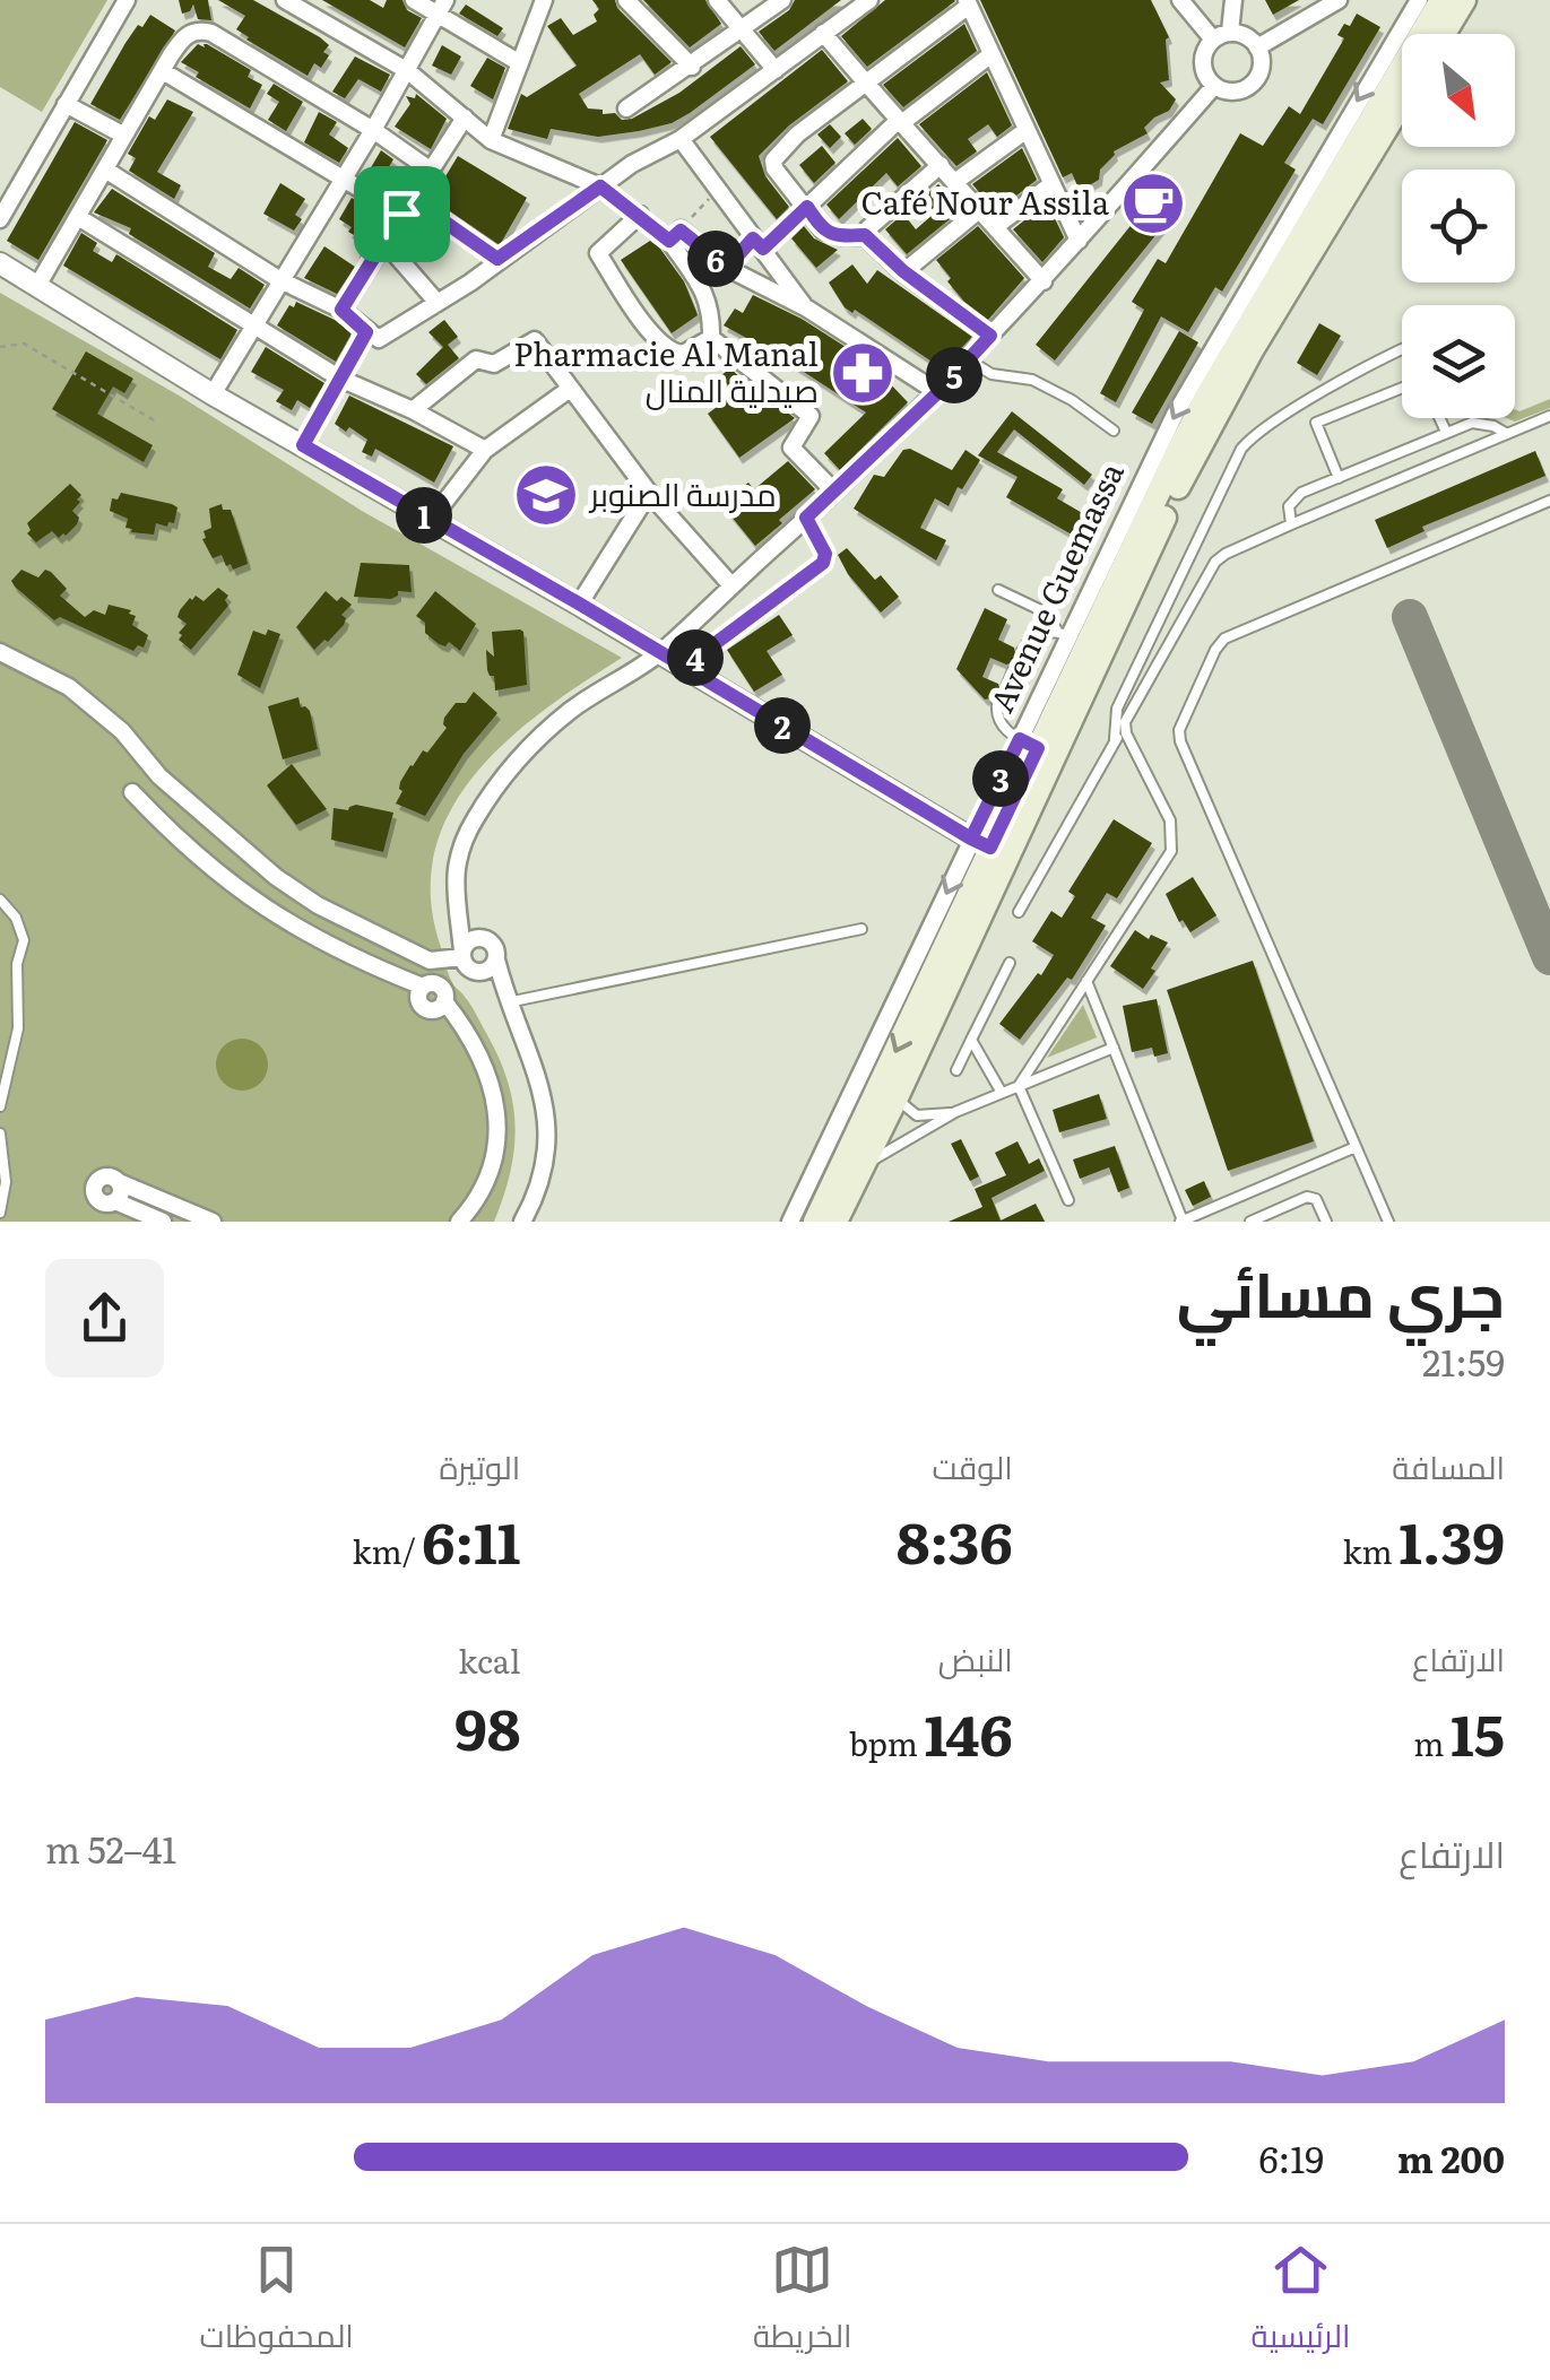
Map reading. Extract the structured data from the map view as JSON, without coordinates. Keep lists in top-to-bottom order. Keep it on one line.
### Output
{"streets":{"main road":["Avenue Guemassa"]},"places":{"cafe":["Café Nour Assila"],"pharmacy":["Pharmacie Al Manal صيدلية المنال"],"school or university":["مدرسة الصنوبر"]},"north":"bottom right","page":{"pins":["6","5","1","4","2","3"],"heading":["جري مسائي","21:59"],"stats":[["المسافة","1.39 km"],["الوقت","8:36"],["الوتيرة","6:11 /km"],["الارتفاع","15 m"],["النبض","146 bpm"],["kcal","98"]],"chart":["الارتفاع","41–52 m"],"list":[{"name":"200 m","note":"6:19"}],"tabs":["الرئيسية","الخريطة","المحفوظات"]}}
